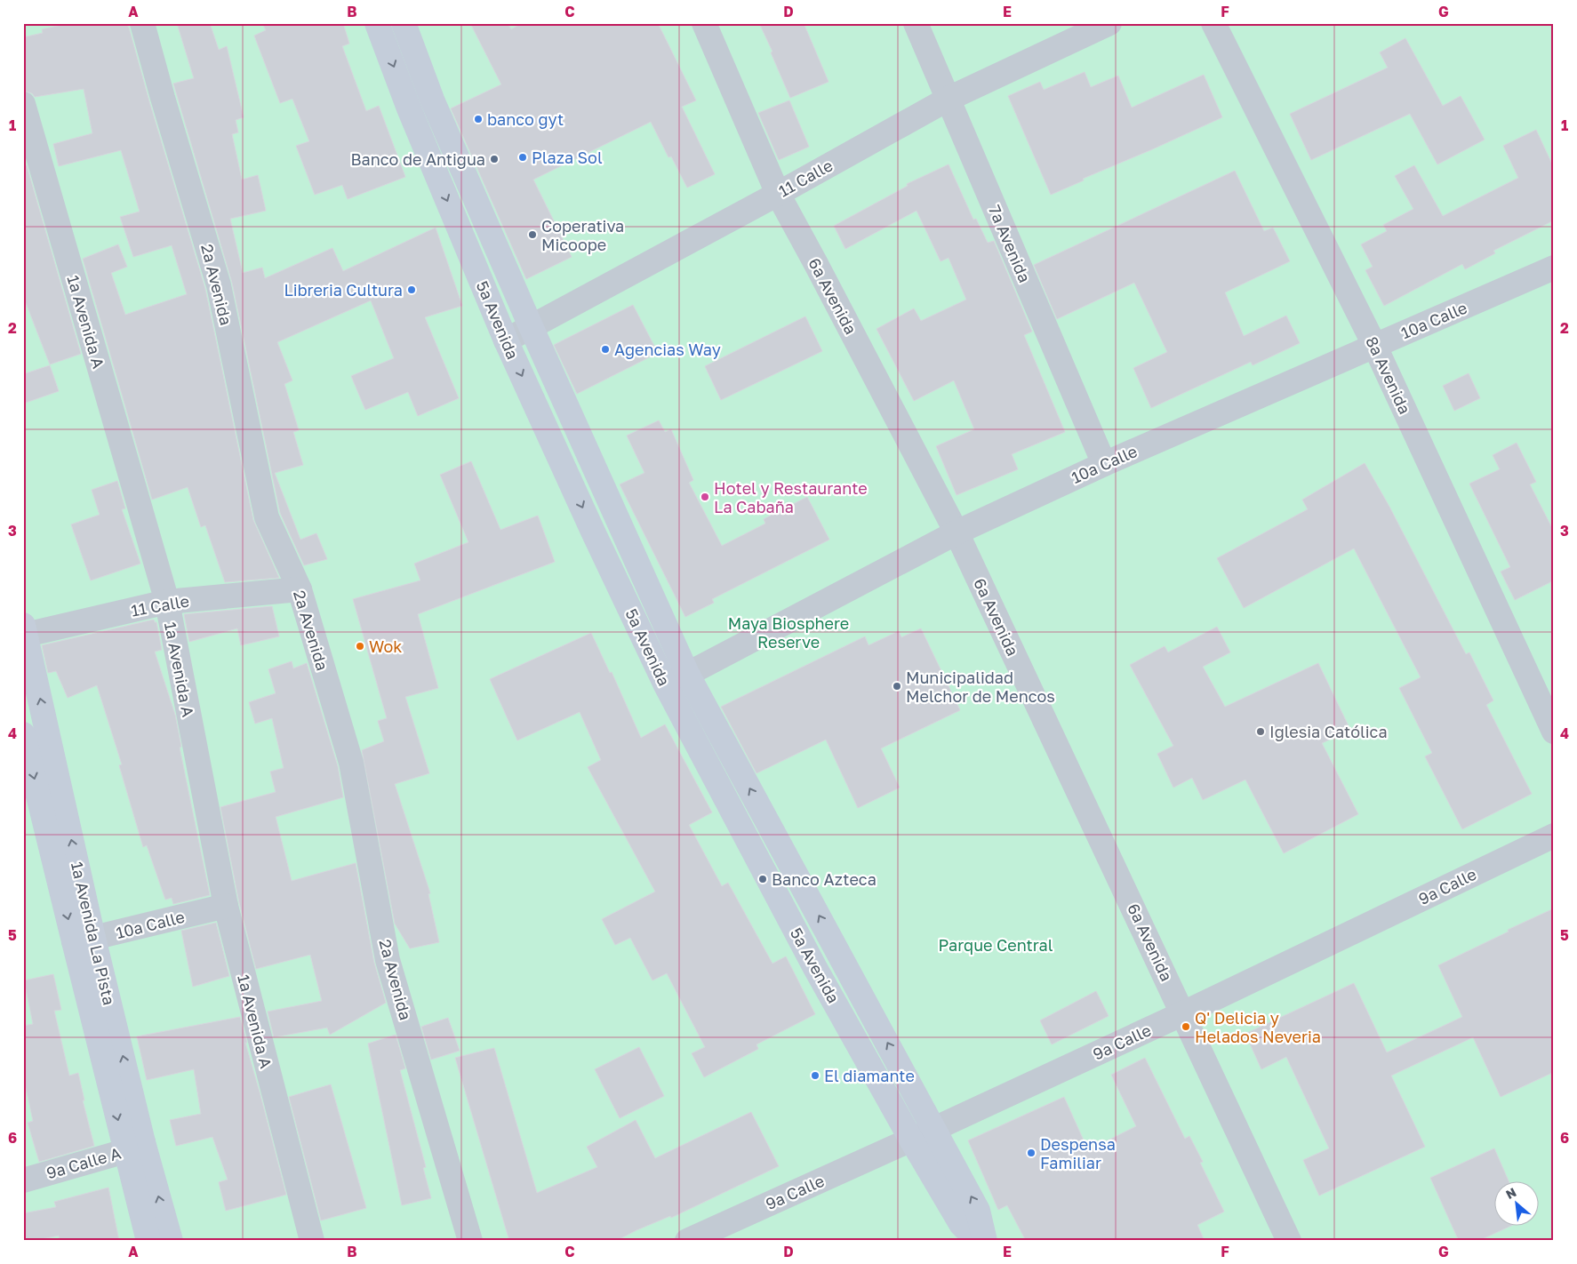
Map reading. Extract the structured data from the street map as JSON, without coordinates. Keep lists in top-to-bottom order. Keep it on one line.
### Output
{"streets":{"street":["11 Calle","7a Avenida","2a Avenida","6a Avenida","5a Avenida","10a Calle","1a Avenida A","8a Avenida","9a Calle","1a Avenida La Pista","9a Calle A"]},"crossings":[["11 Calle","7a Avenida"],["11 Calle","2a Avenida"],["11 Calle","6a Avenida"],["11 Calle","5a Avenida"],["11 Calle","1a Avenida A"],["11 Calle","1a Avenida La Pista"],["7a Avenida","10a Calle"],["6a Avenida","10a Calle"],["6a Avenida","9a Calle"],["5a Avenida","10a Calle"],["5a Avenida","9a Calle"],["10a Calle","1a Avenida A"],["10a Calle","8a Avenida"],["10a Calle","1a Avenida La Pista"],["1a Avenida La Pista","9a Calle A"]],"parks":["Maya Biosphere Reserve","Parque Central"],"places":["banco gyt","Plaza Sol","Banco de Antigua","Coperativa Micoope","Libreria Cultura","Agencias Way","Hotel y Restaurante La Cabaña","Wok","Municipalidad Melchor de Mencos","Iglesia Católica","Banco Azteca","Q' Delicia y Helados Neveria","El diamante","Despensa Familiar"],"north":"top left","grid":{"columns":["A","B","C","D","E","F","G"],"rows":["1","2","3","4","5","6"]}}
